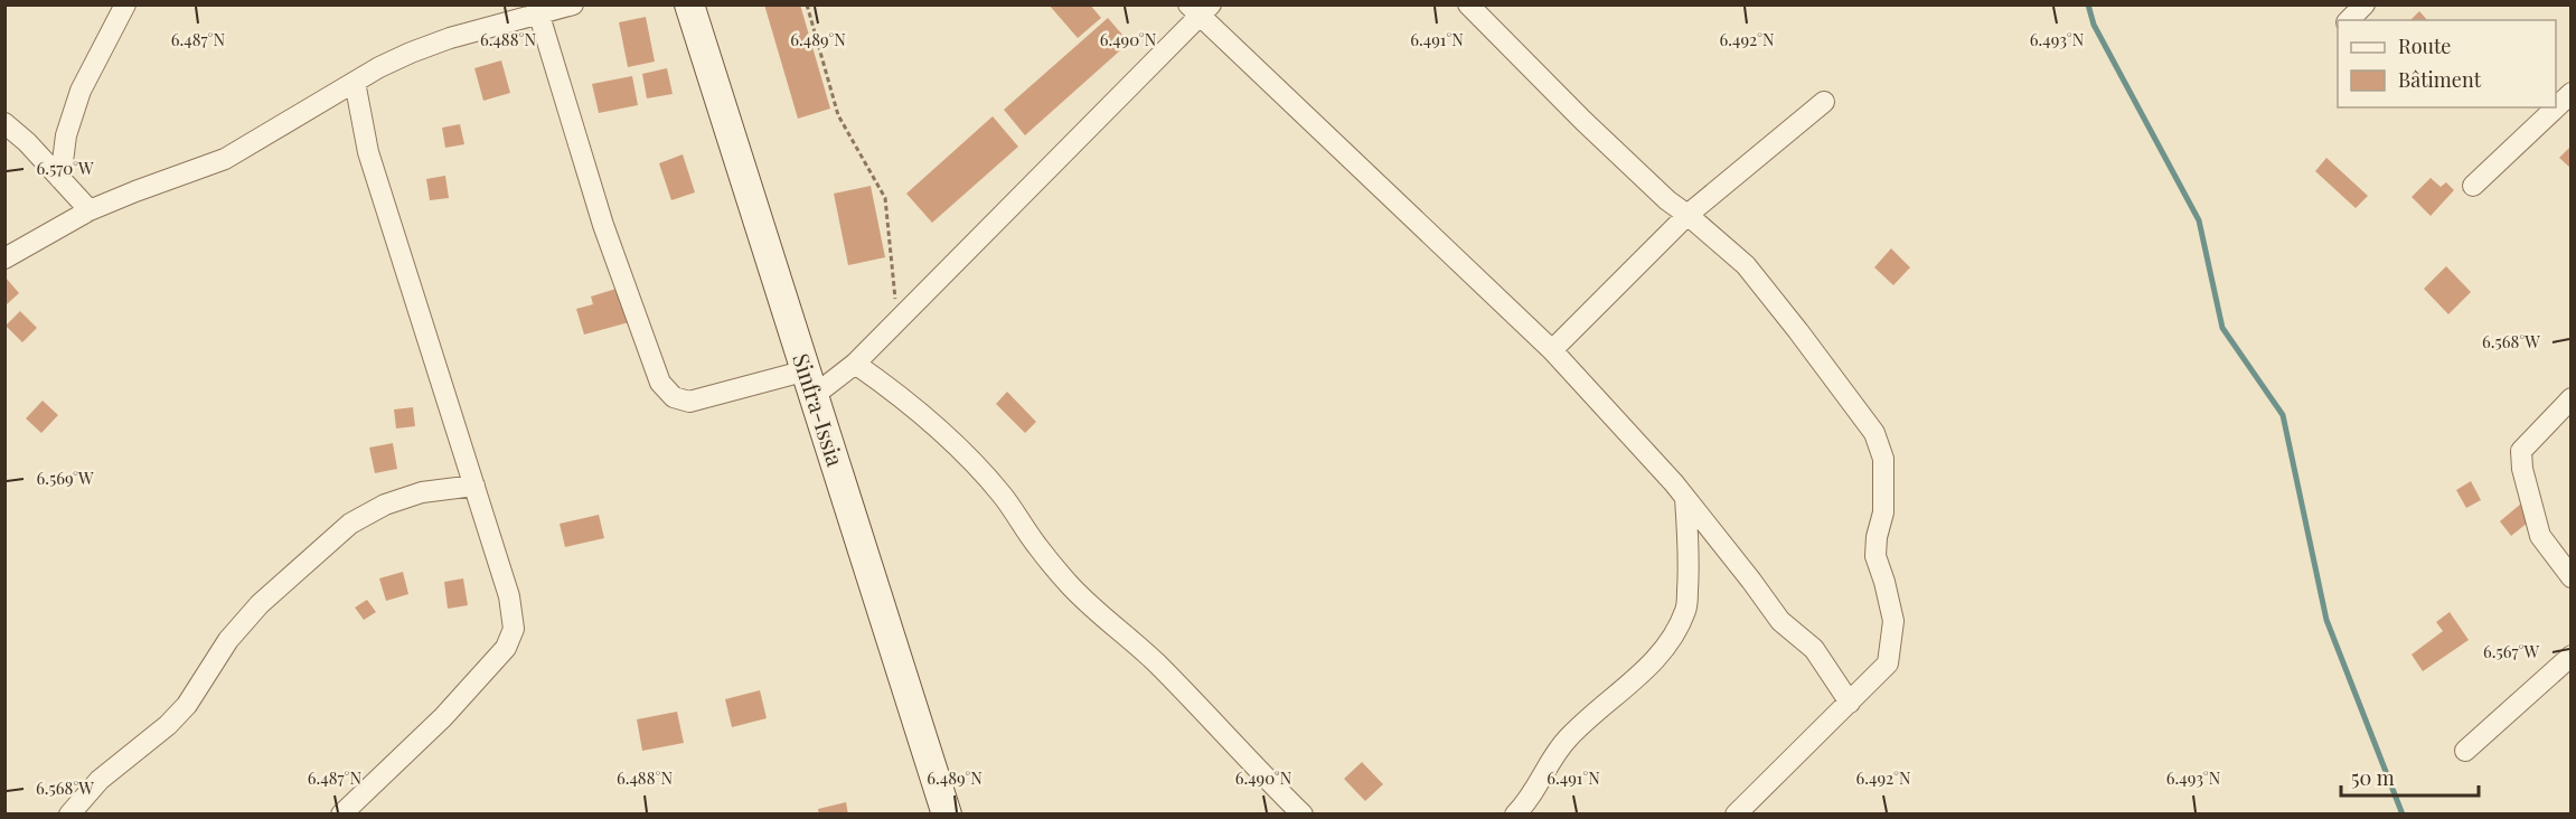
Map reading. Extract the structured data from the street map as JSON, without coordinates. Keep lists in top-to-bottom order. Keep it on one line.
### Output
{"streets":{"main road":["Sinfra-Issia"]},"legend":["Route","Bâtiment"],"scale_bar":"50 m","coordinates":["6.487°N","6.488°N","6.489°N","6.490°N","6.491°N","6.492°N","6.493°N","6.570°W","6.568°W","6.569°W","6.567°W"]}
